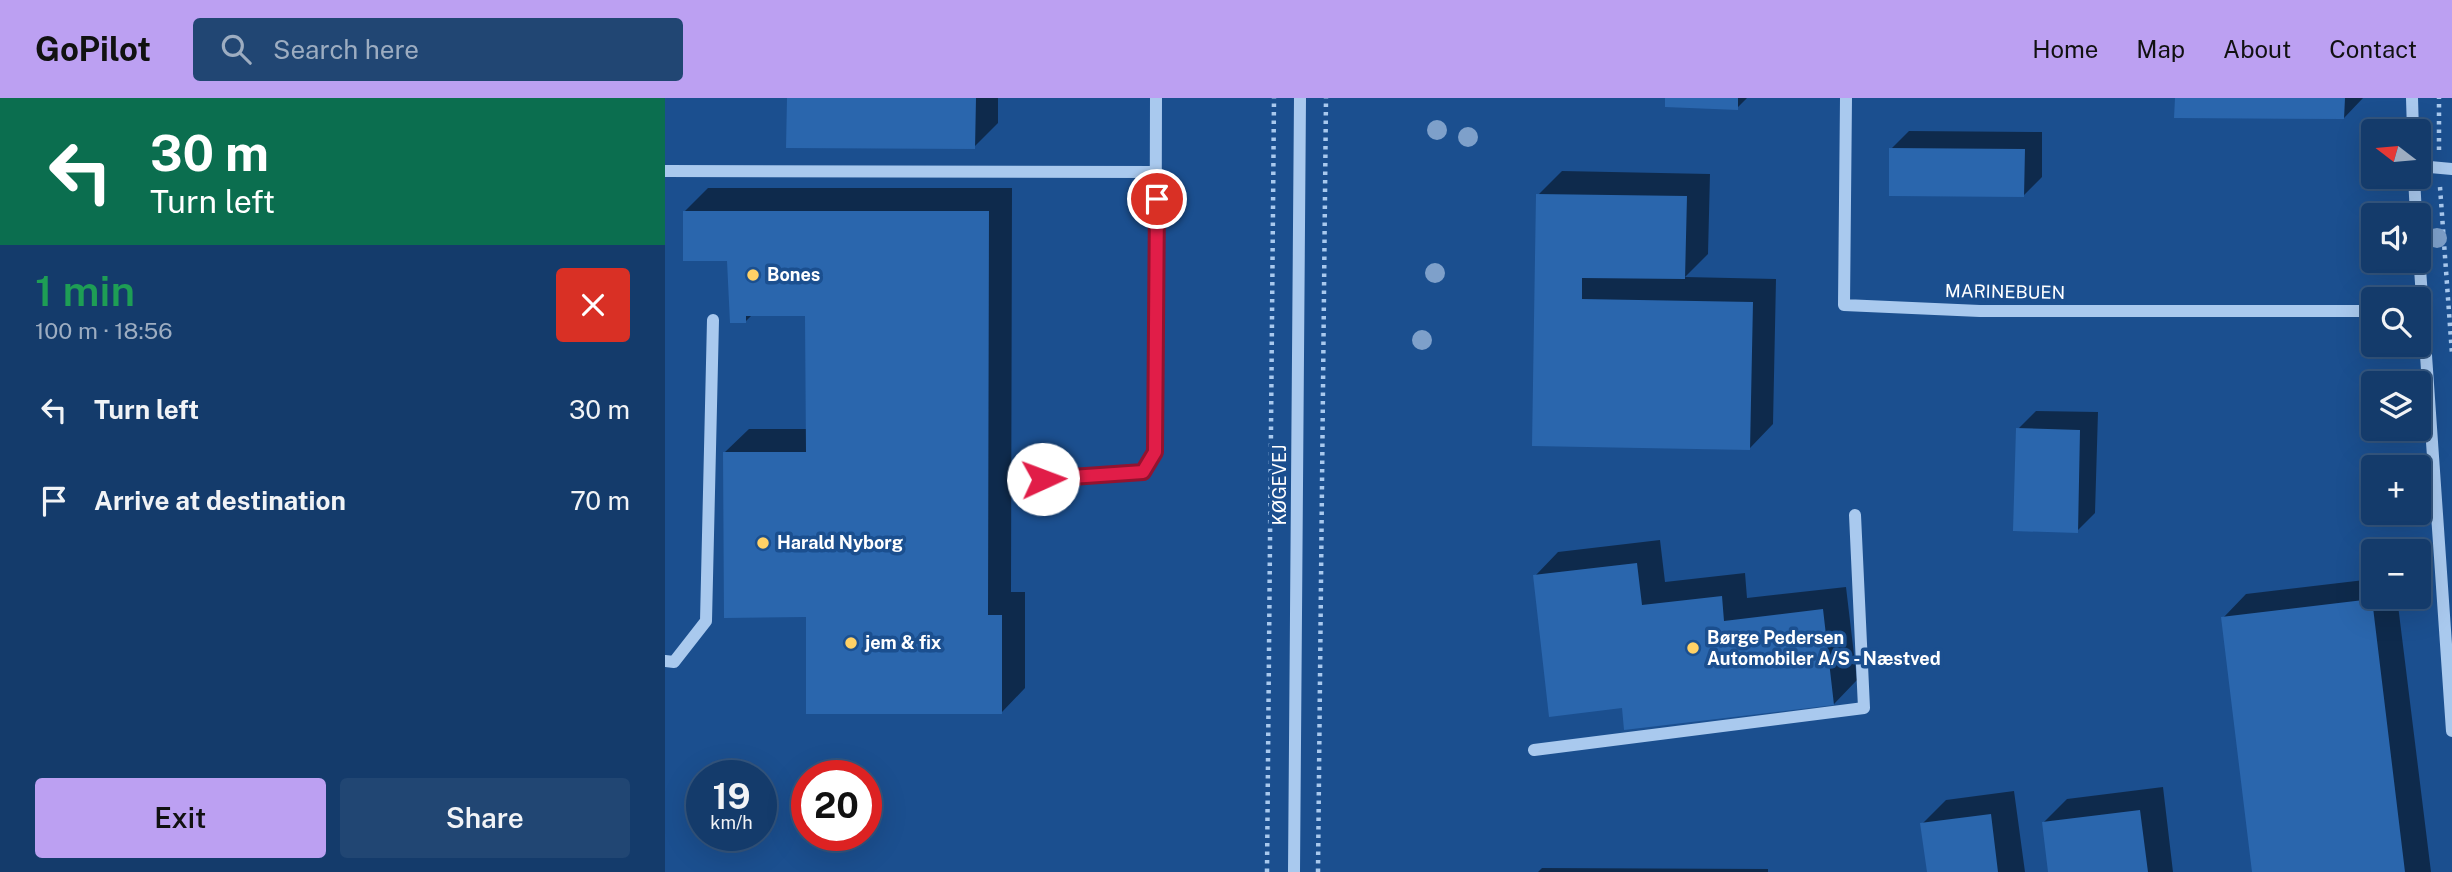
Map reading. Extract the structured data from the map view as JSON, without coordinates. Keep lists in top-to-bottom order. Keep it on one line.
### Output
{"streets":{"street":["MARINEBUEN","KØGEVEJ"]},"places":["Bones","Harald Nyborg","jem & fix","Børge Pedersen Automobiler A/S - Næstved"],"north":"left","page":{"header":"GoPilot","search":"Search here","nav":["Home","Map","About","Contact"],"turn":["30 m","Turn left"],"map_buttons":["+","−"],"heading":["1 min","100 m · 18:56"],"list":[{"name":"Turn left","value":"30 m"},{"name":"Arrive at destination","value":"70 m"}],"speed":"19 km/h","limit":"20","buttons":["Exit","Share"]}}
